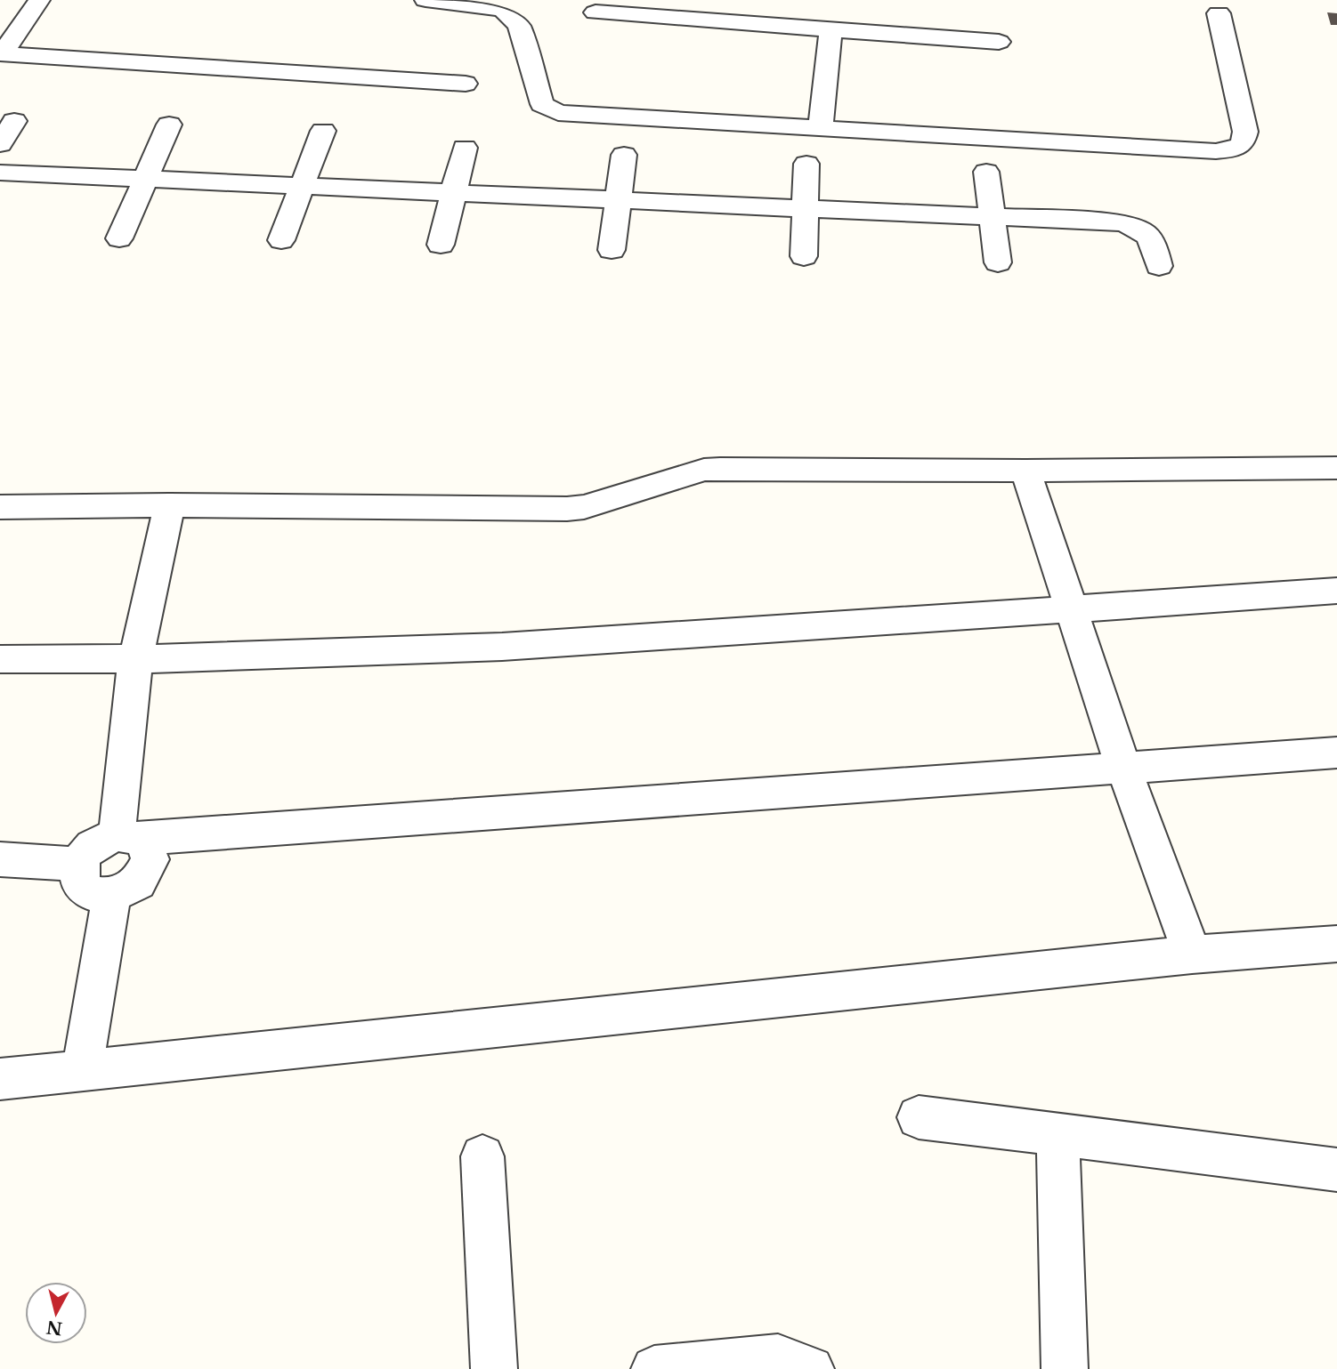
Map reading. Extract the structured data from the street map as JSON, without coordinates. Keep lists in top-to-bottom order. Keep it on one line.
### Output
{"north":"bottom"}
